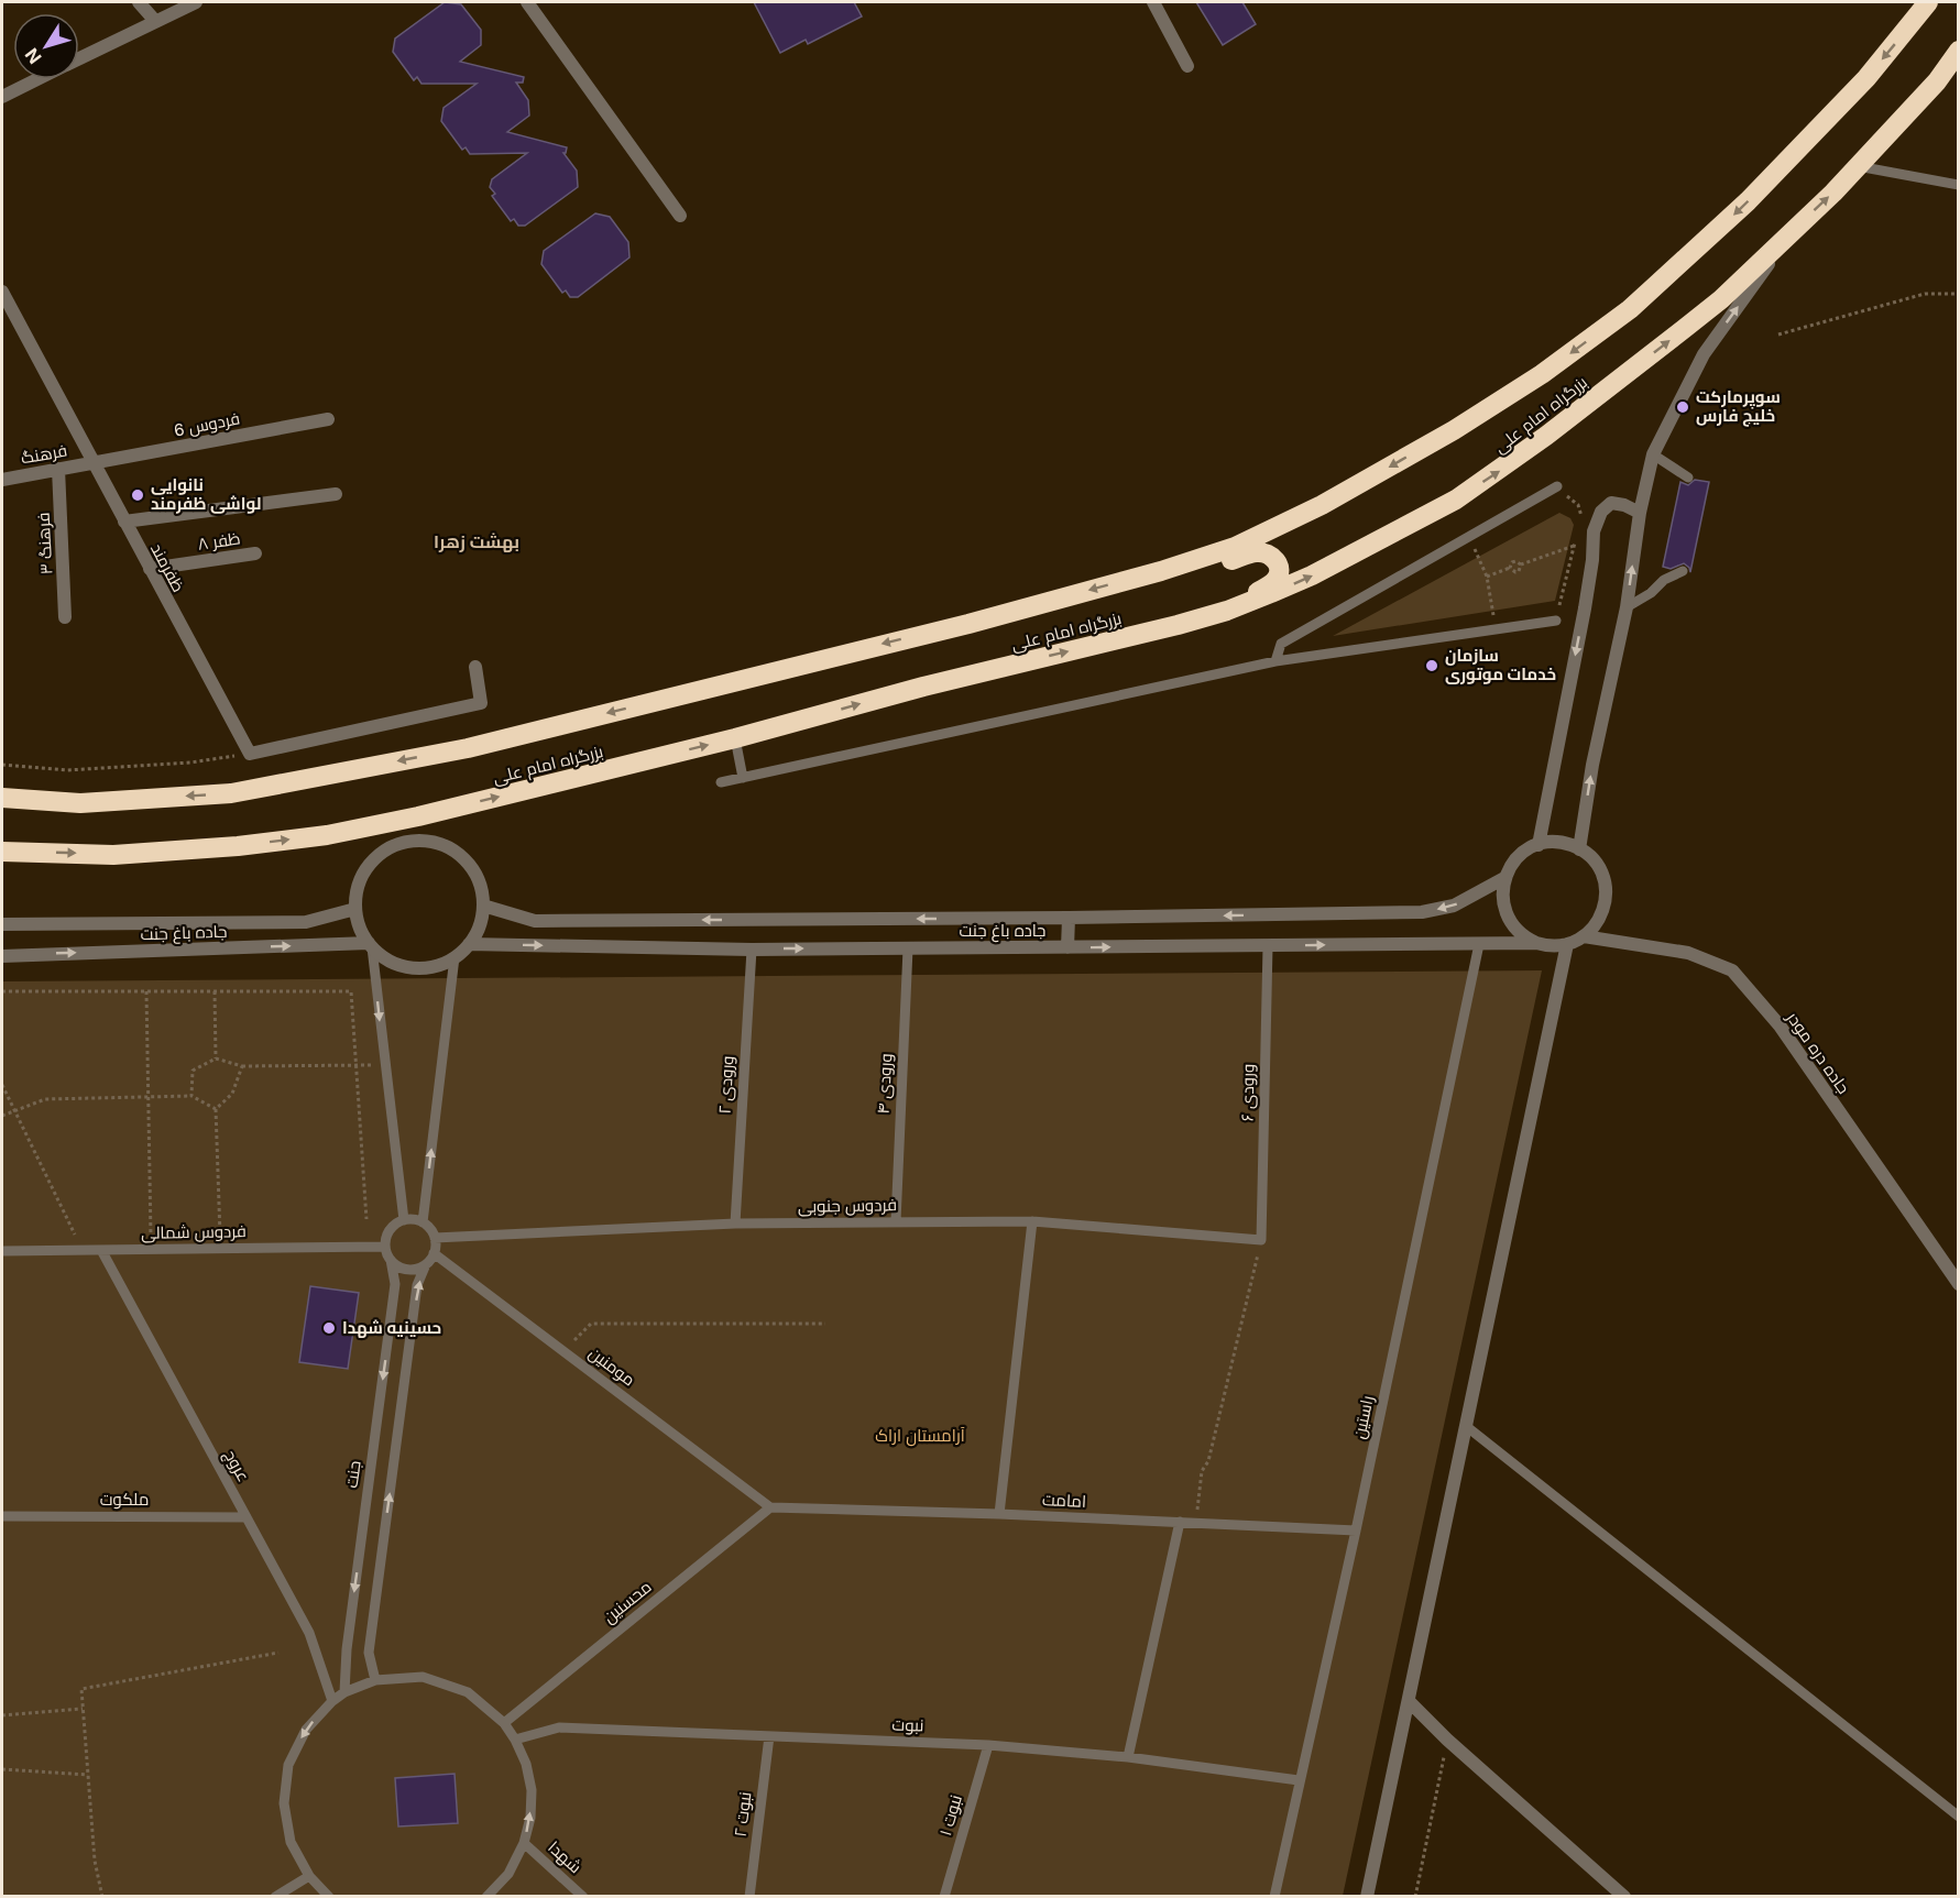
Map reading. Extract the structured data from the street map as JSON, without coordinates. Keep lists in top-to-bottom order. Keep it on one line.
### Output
{"streets":{"highway":["بزرگراه امام علی"],"street":["فردوس 6","فرهنگ","ظفر ۸","فرهنگ ۳","ظفرمند","جاده باغ جنت","جاده دره مودر"],"lane":["ورودی ۴","ورودی ۲","ورودی ۶","فردوس جنوبی","فردوس شمالی","مومنین","راستین","عروج","جنت","ملکوت","امامت","محسنین","نبوت","نبوت ۲","نبوت ۱","شهدا"]},"crossings":[["فردوس 6","فرهنگ"],["فردوس 6","ظفرمند"],["فرهنگ","فرهنگ ۳"],["فرهنگ","ظفرمند"],["ظفر ۸","ظفرمند"],["جاده باغ جنت","جاده دره مودر"],["جاده باغ جنت","ورودی ۴"],["جاده باغ جنت","ورودی ۲"],["جاده باغ جنت","ورودی ۶"],["جاده باغ جنت","راستین"],["ورودی ۴","فردوس جنوبی"],["ورودی ۲","فردوس جنوبی"],["ورودی ۶","فردوس جنوبی"],["فردوس جنوبی","فردوس شمالی"],["فردوس جنوبی","مومنین"],["فردوس جنوبی","جنت"],["فردوس شمالی","مومنین"],["فردوس شمالی","عروج"],["فردوس شمالی","جنت"],["مومنین","جنت"],["مومنین","امامت"],["مومنین","محسنین"],["راستین","امامت"],["راستین","نبوت"],["عروج","ملکوت"],["امامت","محسنین"],["نبوت","نبوت ۲"],["نبوت","نبوت ۱"]],"districts":["بهشت زهرا"],"parks":["آرامستان اراک"],"places":["سوپرمارکت خلیج فارس","نانوایی لواشی ظفرمند","سازمان خدمات موتوری","حسینیه شهدا"],"north":"bottom left"}
